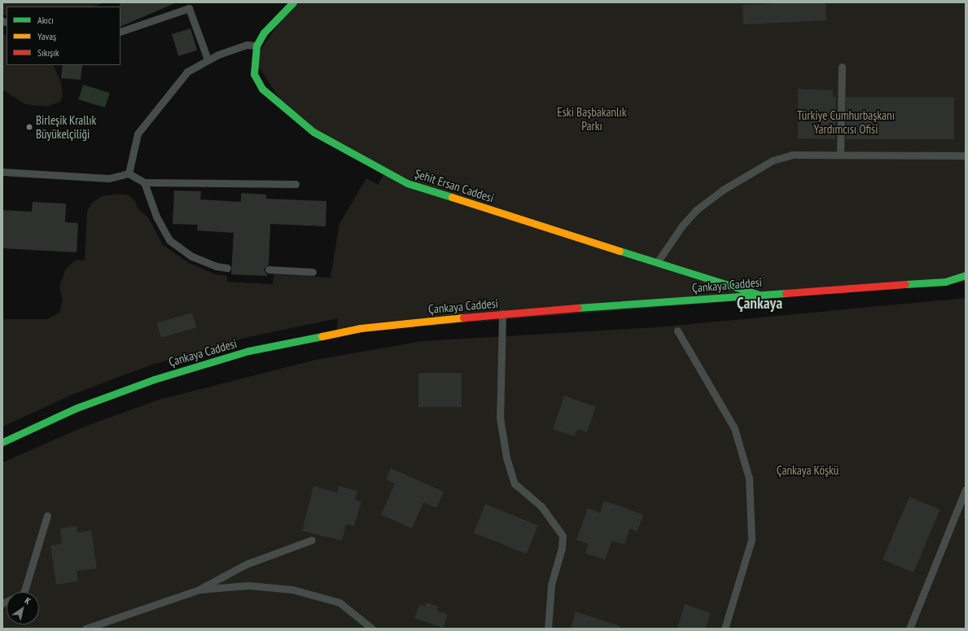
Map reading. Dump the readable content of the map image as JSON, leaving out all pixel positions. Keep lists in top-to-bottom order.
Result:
{
  "streets": {
    "main road": ["Şehit Ersan Caddesi", "Çankaya Caddesi"]
  },
  "crossings": [
    ["Şehit Ersan Caddesi", "Çankaya Caddesi"]
  ],
  "districts": ["Çankaya"],
  "parks": ["Eski Başbakanlık Parkı", "Türkiye Cumhurbaşkanı Yardımcısı Ofisi", "Çankaya Köşkü"],
  "places": ["Birleşik Krallık Büyükelçiliği"],
  "legend": ["Akıcı", "Yavaş", "Sıkışık"],
  "north": "top right"
}
